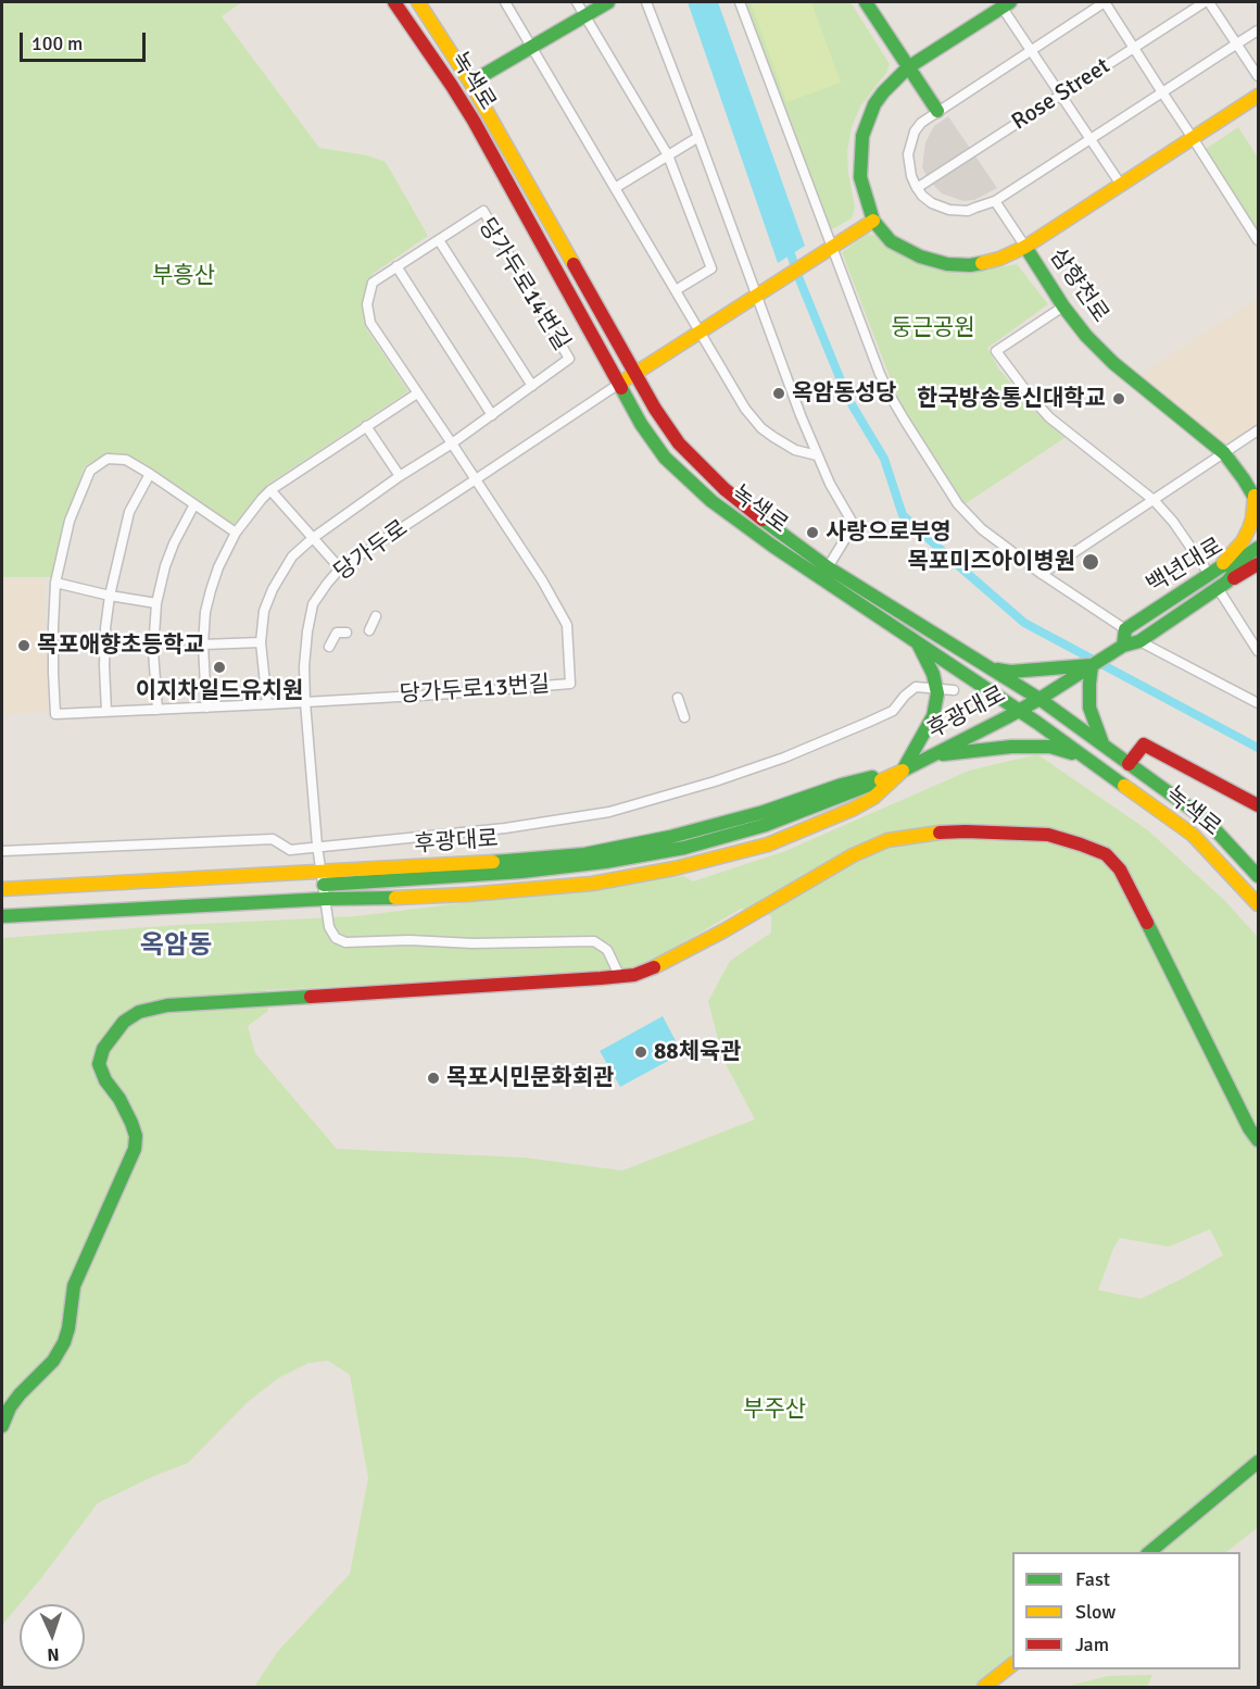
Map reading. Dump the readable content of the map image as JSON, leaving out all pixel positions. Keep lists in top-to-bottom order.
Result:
{
  "streets": {
    "street": [
      "녹색로",
      "Rose Street",
      "당가두로14번길",
      "삼향천로",
      "당가두로",
      "백년대로",
      "당가두로13번길",
      "후광대로"
    ]
  },
  "crossings": [
    ["녹색로", "당가두로"],
    ["녹색로", "후광대로"],
    ["당가두로", "당가두로13번길"],
    ["당가두로", "후광대로"],
    ["백년대로", "후광대로"]
  ],
  "districts": ["옥암동"],
  "parks": ["부흥산", "둥근공원", "부주산"],
  "places": [
    "옥암동성당",
    "한국방송통신대학교",
    "사랑으로부영",
    "목포미즈아이병원",
    "목포애향초등학교",
    "이지차일드유치원",
    "88체육관",
    "목포시민문화회관"
  ],
  "legend": ["Fast", "Slow", "Jam"],
  "scale_bar": "100 m",
  "north": "bottom"
}
